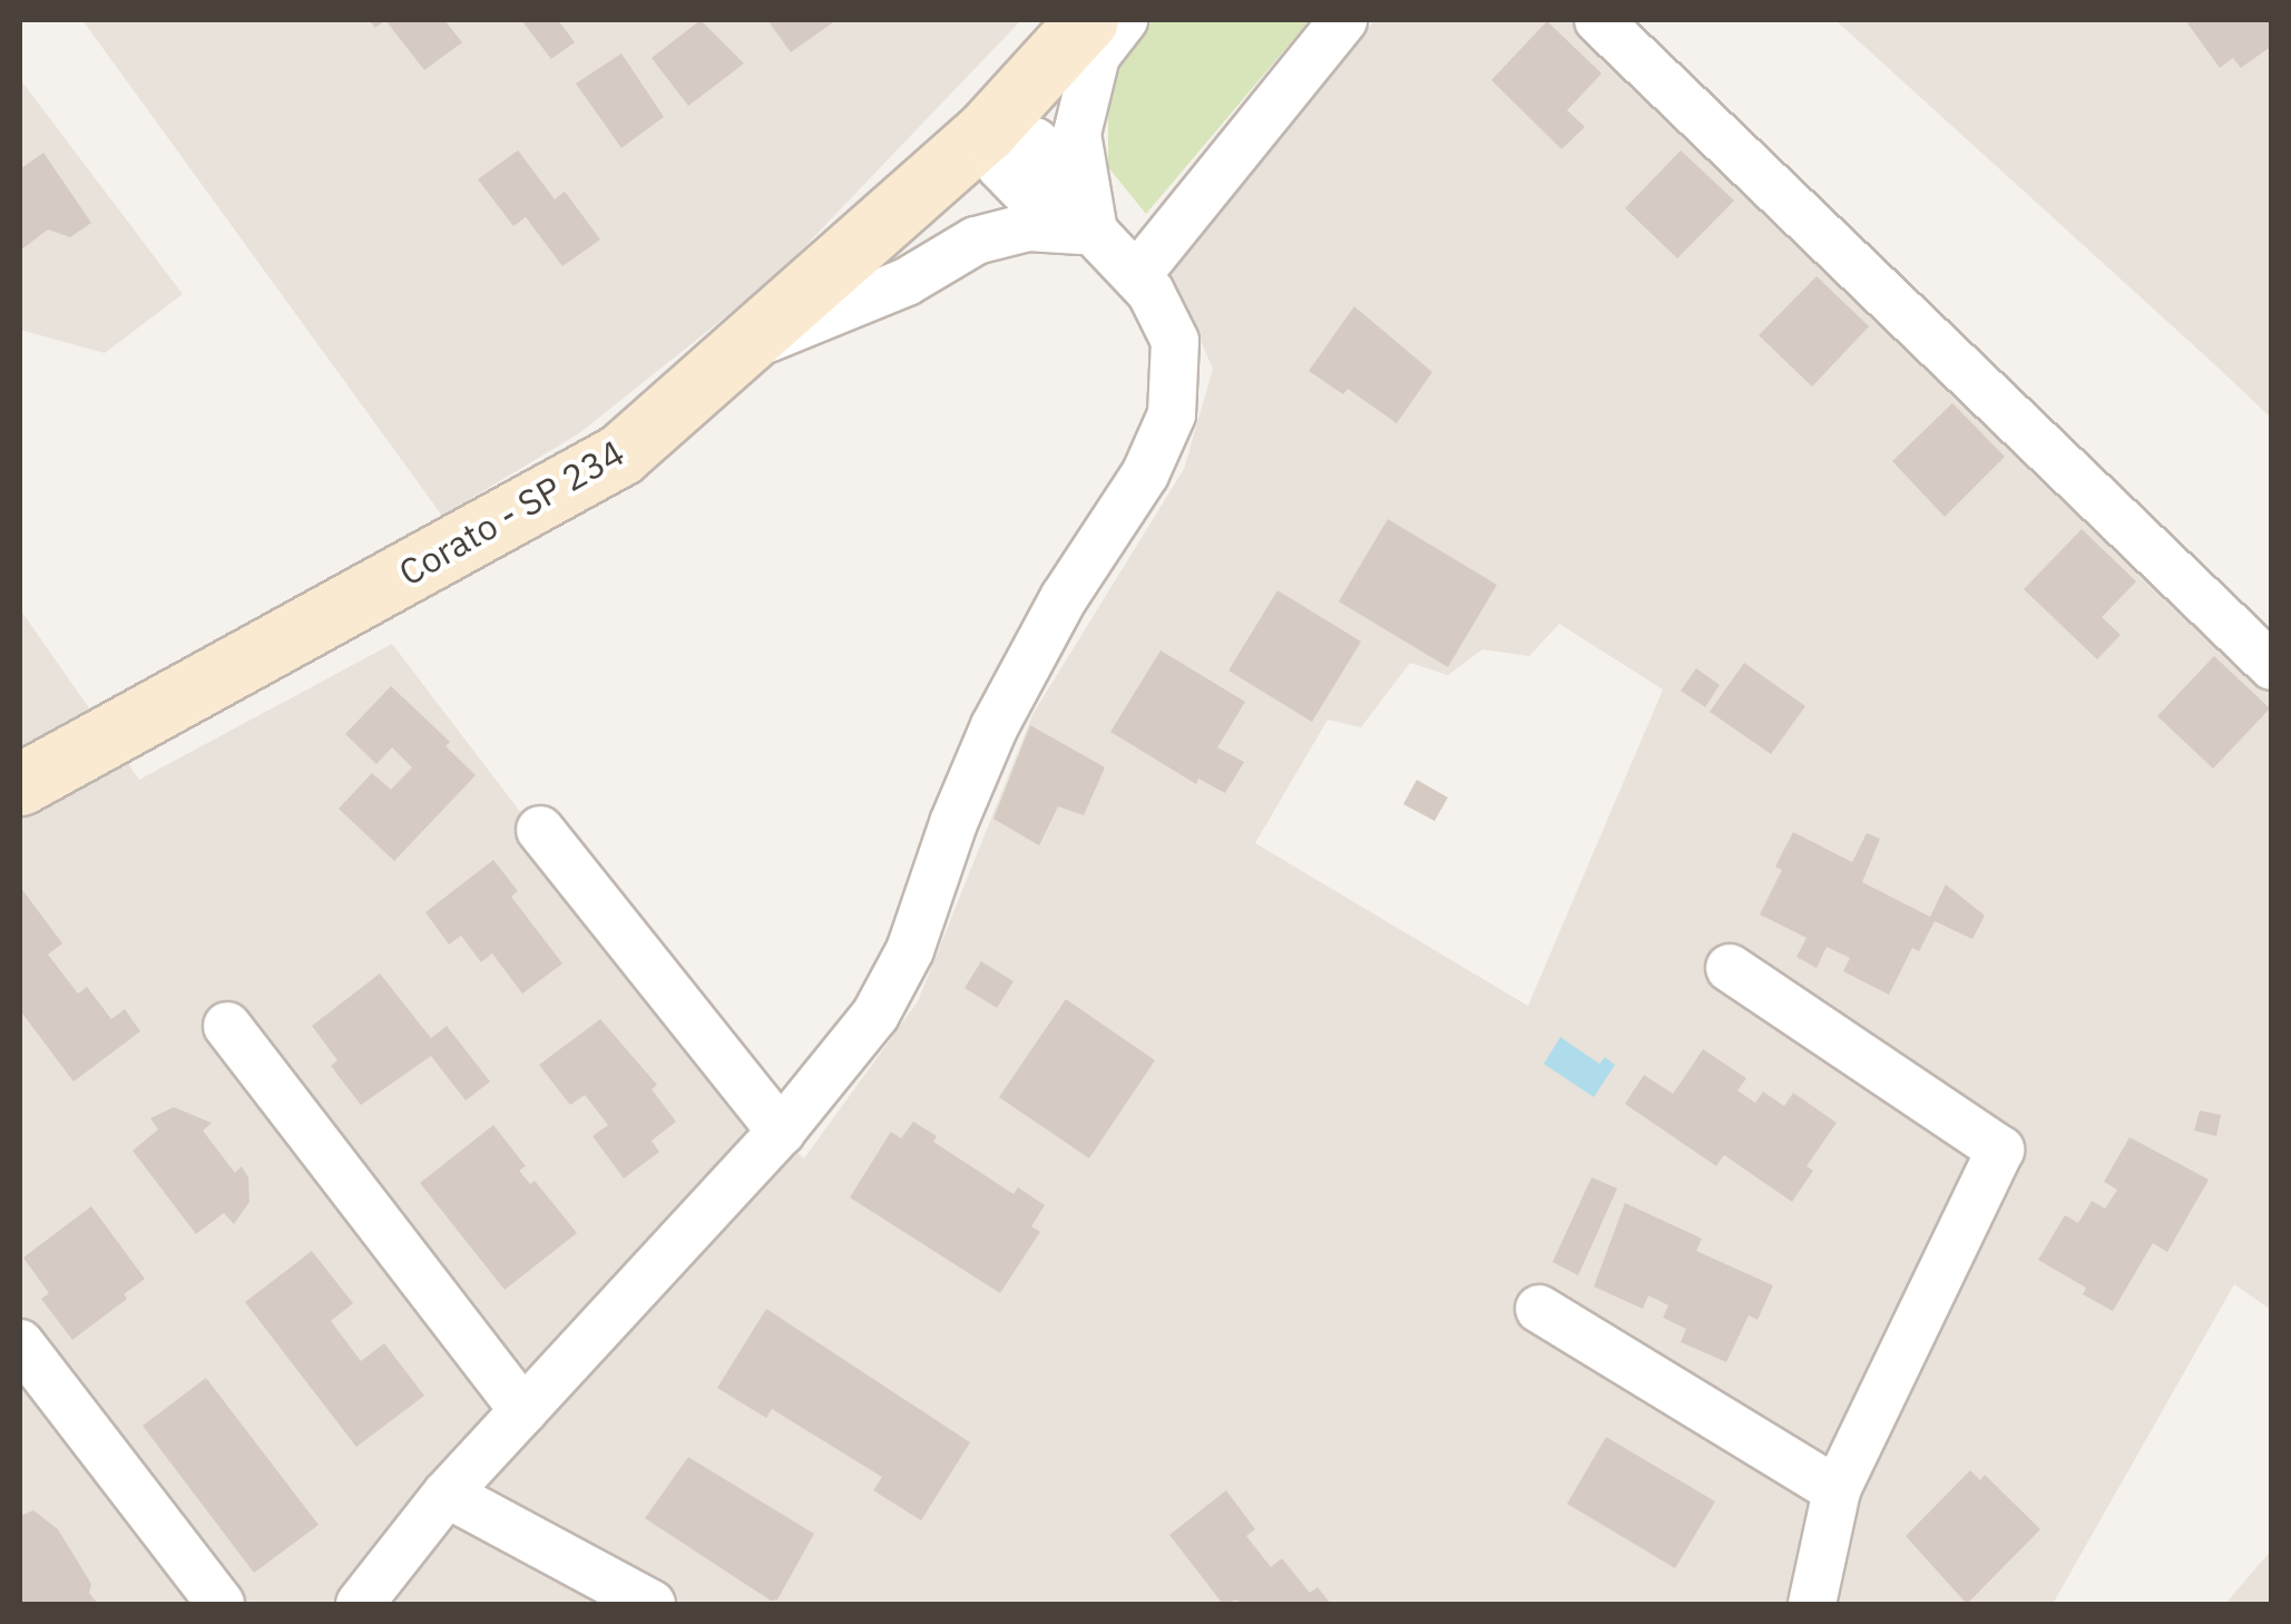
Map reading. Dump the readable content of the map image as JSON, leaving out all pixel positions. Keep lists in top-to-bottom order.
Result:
{
  "streets": {
    "main road": ["Corato - SP 234"]
  }
}
